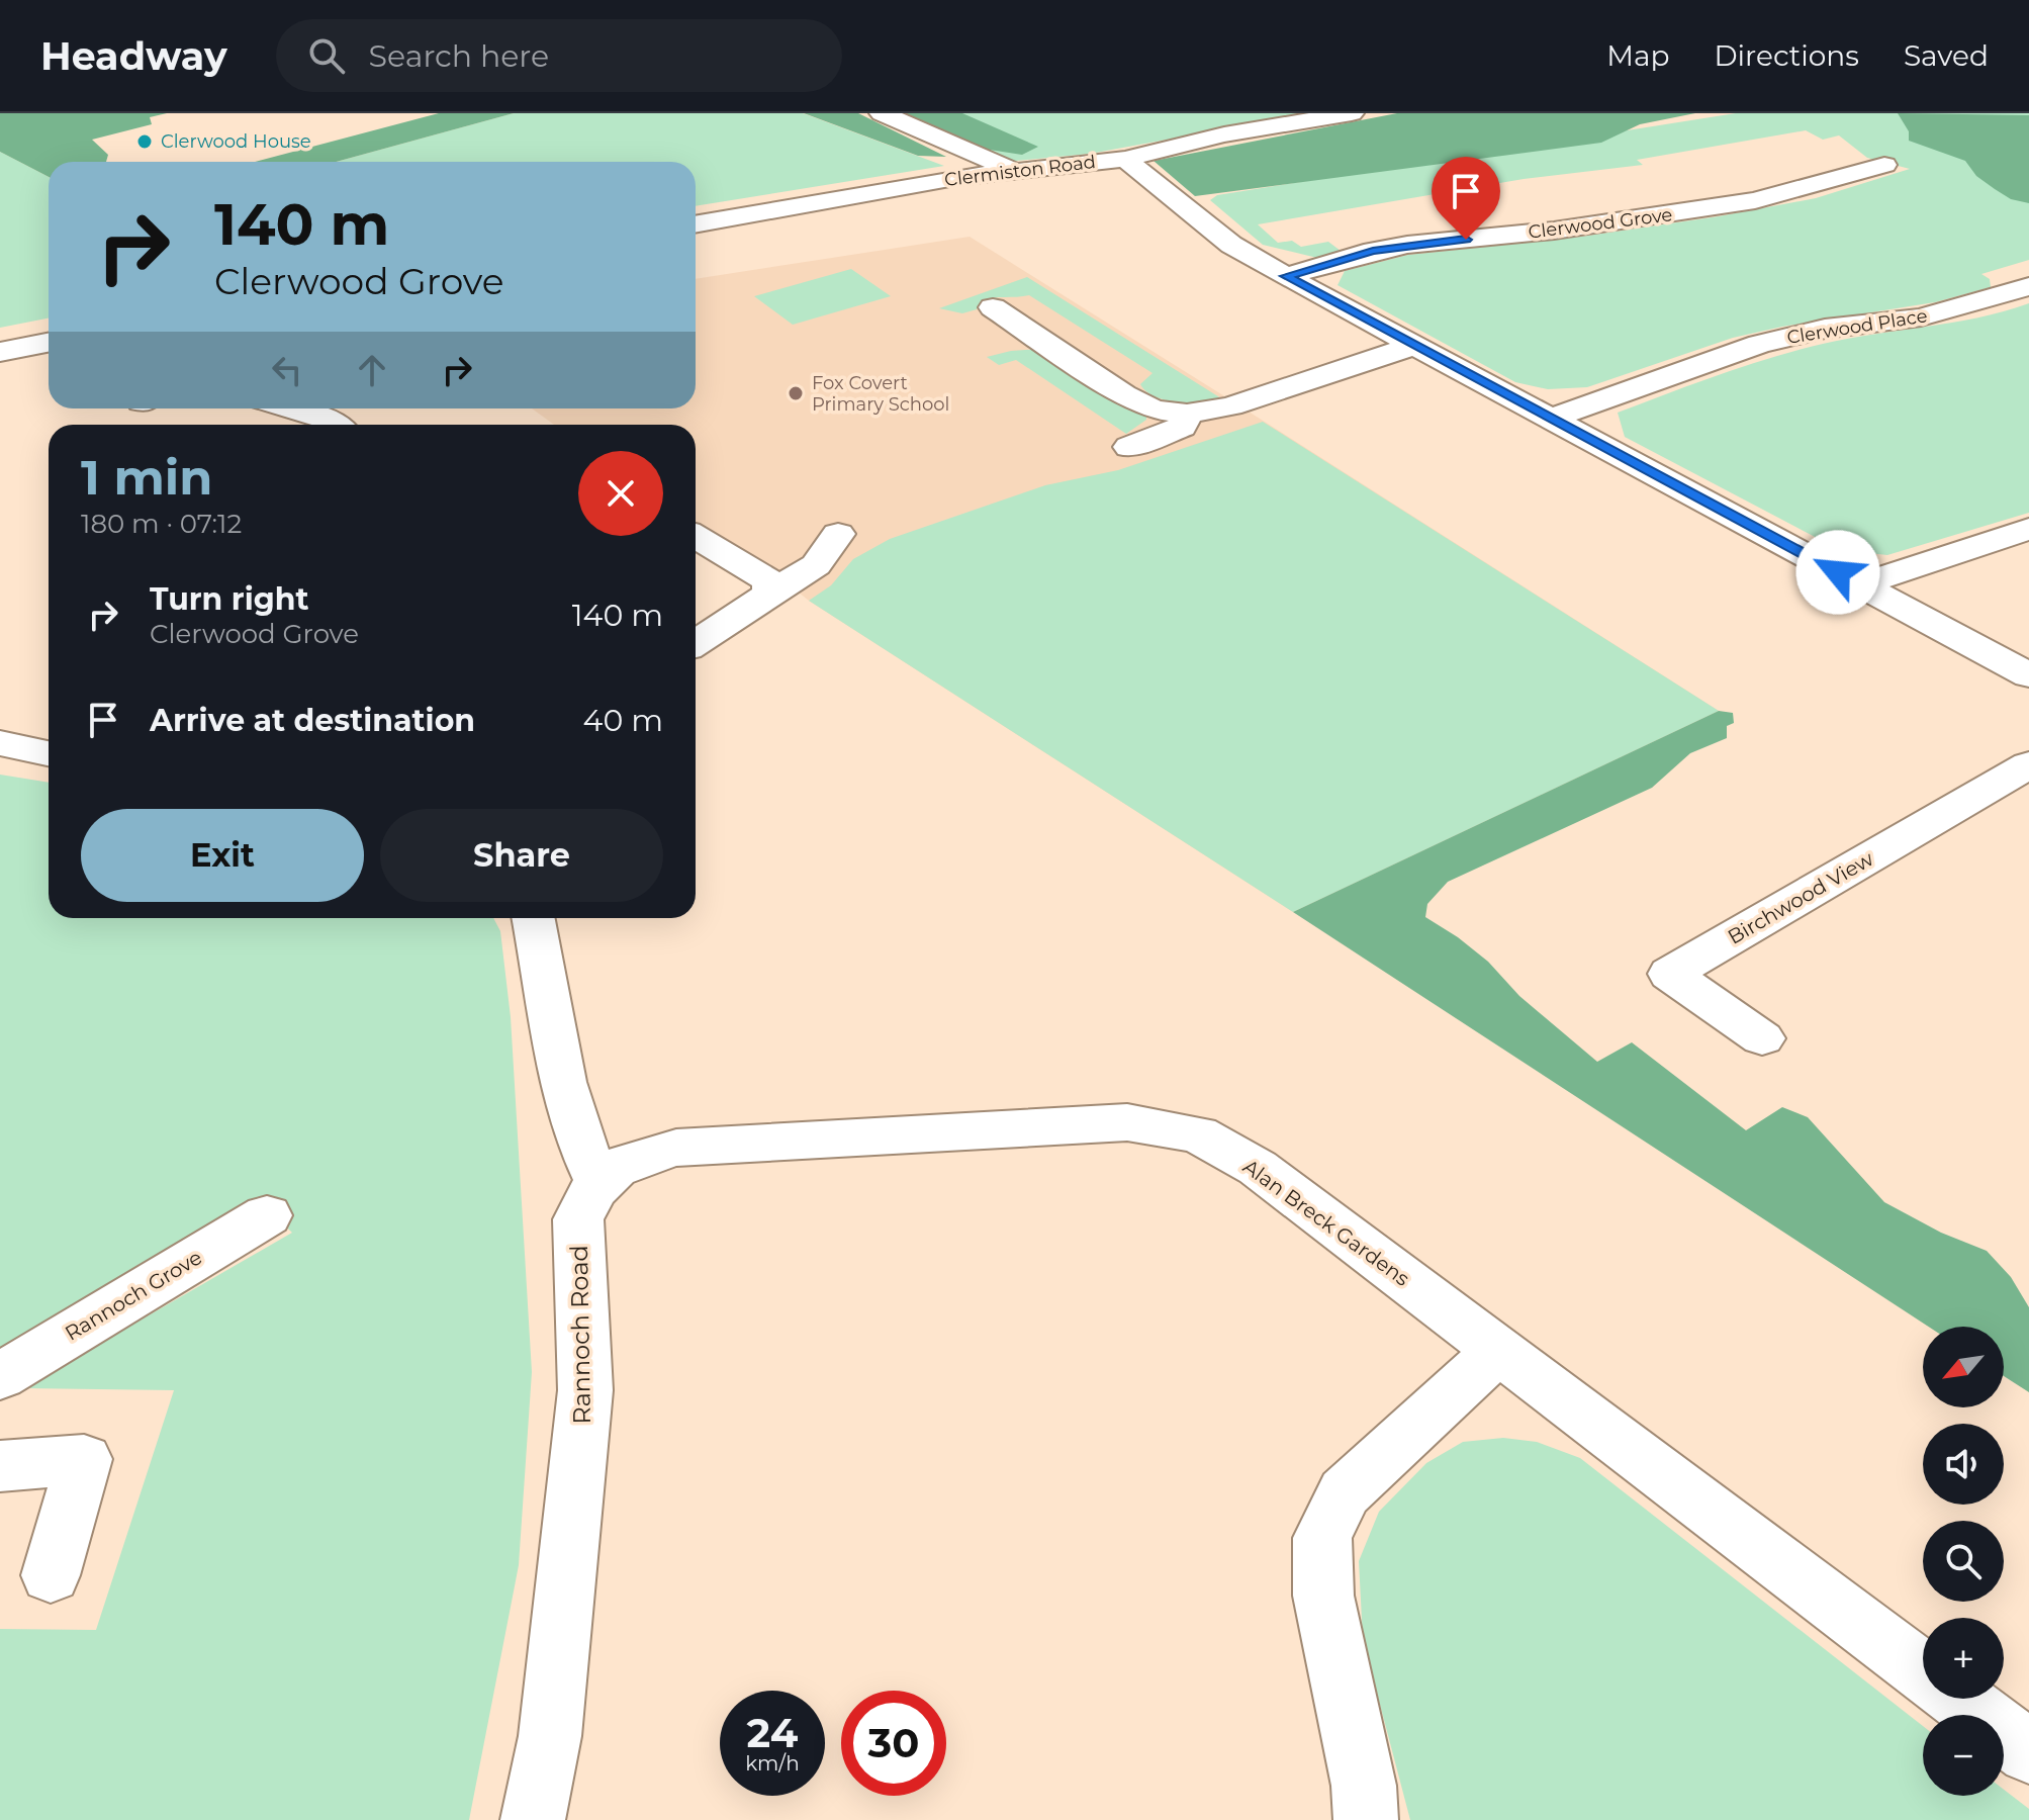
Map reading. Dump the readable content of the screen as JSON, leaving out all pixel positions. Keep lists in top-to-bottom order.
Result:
{
  "streets": {
    "street": [
      "Clermiston Road",
      "Clerwood Grove",
      "Clerwood Place",
      "Birchwood View",
      "Alan Breck Gardens",
      "Rannoch Grove",
      "Rannoch Road"
    ]
  },
  "crossings": [
    ["Alan Breck Gardens", "Rannoch Road"]
  ],
  "places": ["Clerwood House", "Fox Covert Primary School"],
  "north": "bottom left",
  "page": {
    "header": "Headway",
    "search": "Search here",
    "nav": ["Map", "Directions", "Saved"],
    "turn": ["140 m", "Clerwood Grove"],
    "heading": ["1 min", "180 m · 07:12"],
    "list": [
      {
        "name": "Turn right",
        "note": "Clerwood Grove",
        "value": "140 m"
      },
      {
        "name": "Arrive at destination",
        "value": "40 m"
      }
    ],
    "buttons": ["Exit", "Share"],
    "map_buttons": ["+", "−"],
    "speed": "24 km/h",
    "limit": "30"
  }
}
